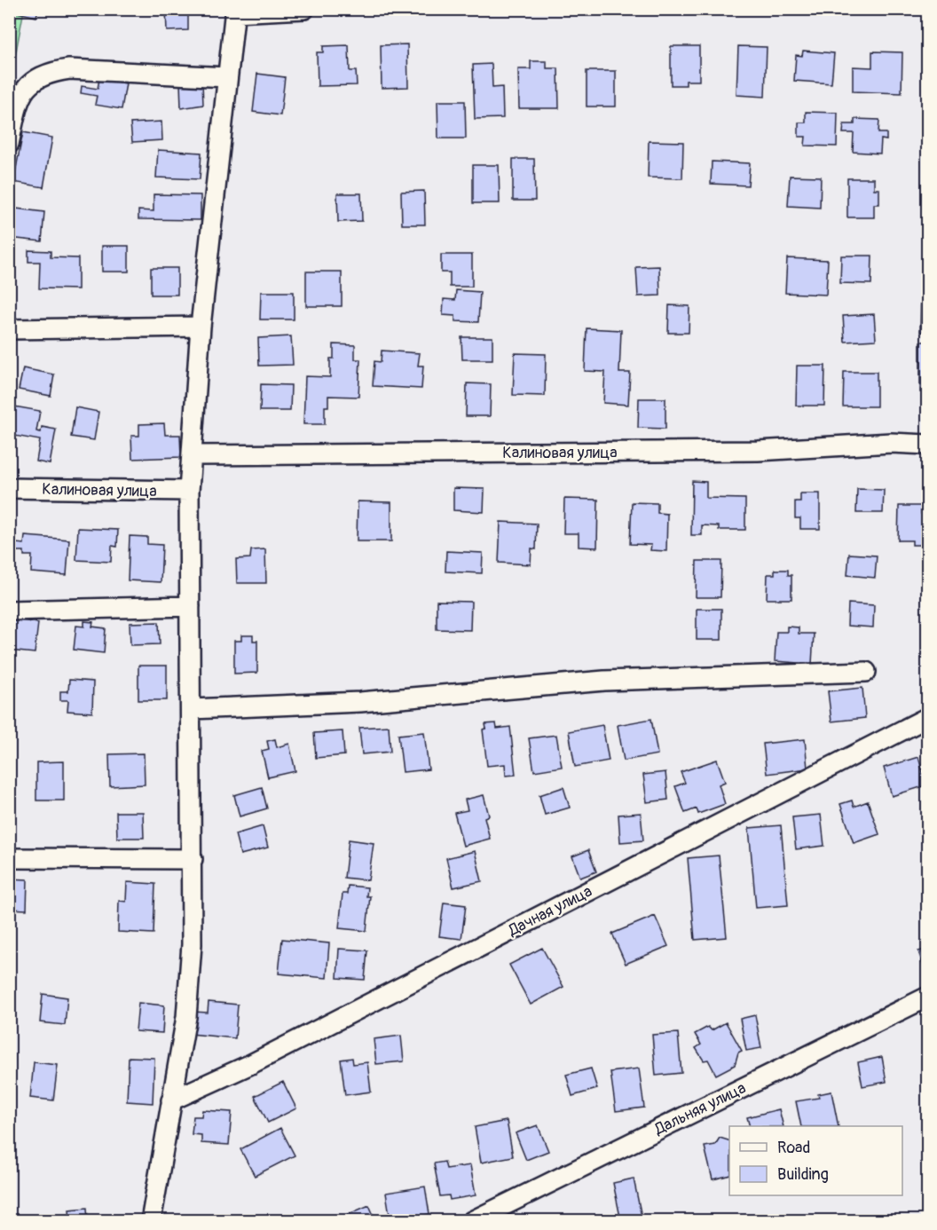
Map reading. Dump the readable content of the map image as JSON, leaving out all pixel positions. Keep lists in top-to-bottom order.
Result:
{
  "streets": {
    "street": ["Калиновая улица", "Дачная улица", "Дальняя улица"]
  },
  "legend": ["Road", "Building"]
}
